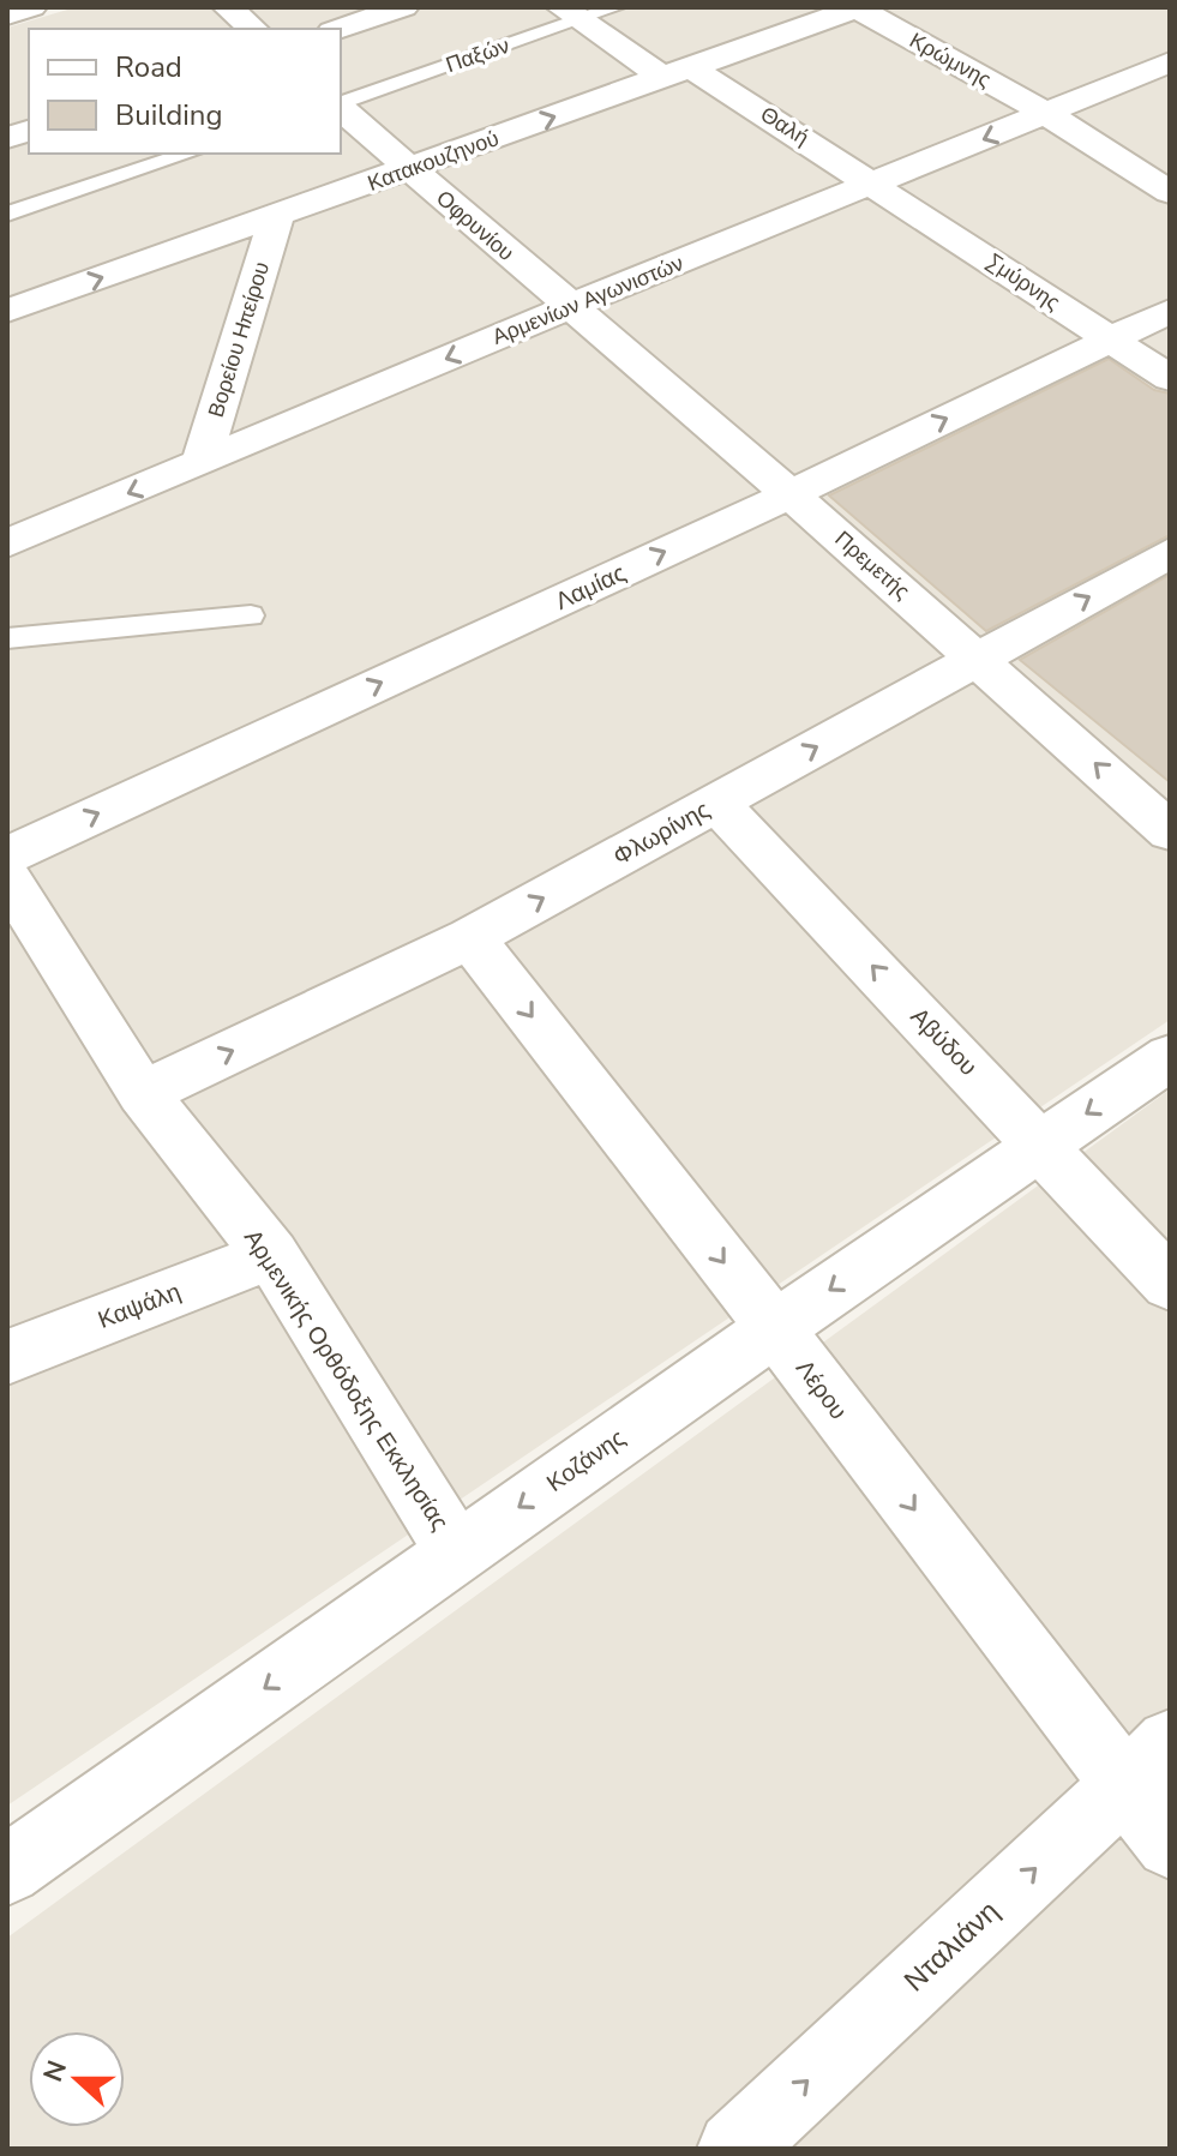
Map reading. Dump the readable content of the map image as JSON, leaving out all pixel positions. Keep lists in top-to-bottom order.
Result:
{
  "streets": {
    "street": [
      "Κρώμνης",
      "Θαλή",
      "Κατακουζηνού",
      "Οφρυνίου",
      "Σμύρνης",
      "Αρμενίων Αγωνιστών",
      "Βορείου Ηπείρου",
      "Πρεμετής",
      "Λαμίας",
      "Φλωρίνης",
      "Αβύδου",
      "Καψάλη",
      "Αρμενικής Ορθόδοξης Εκκλησίας",
      "Λέρου",
      "Κοζάνης",
      "Νταλιάνη"
    ],
    "lane": ["Παξών"]
  },
  "crossings": [
    ["Παξών", "Θαλή"],
    ["Κρώμνης", "Κατακουζηνού"],
    ["Κρώμνης", "Αρμενίων Αγωνιστών"],
    ["Θαλή", "Κατακουζηνού"],
    ["Θαλή", "Σμύρνης"],
    ["Θαλή", "Αρμενίων Αγωνιστών"],
    ["Κατακουζηνού", "Οφρυνίου"],
    ["Κατακουζηνού", "Βορείου Ηπείρου"],
    ["Οφρυνίου", "Αρμενίων Αγωνιστών"],
    ["Οφρυνίου", "Πρεμετής"],
    ["Σμύρνης", "Αρμενίων Αγωνιστών"],
    ["Σμύρνης", "Λαμίας"],
    ["Αρμενίων Αγωνιστών", "Βορείου Ηπείρου"],
    ["Αρμενίων Αγωνιστών", "Πρεμετής"],
    ["Πρεμετής", "Λαμίας"],
    ["Πρεμετής", "Φλωρίνης"],
    ["Φλωρίνης", "Αβύδου"],
    ["Φλωρίνης", "Αρμενικής Ορθόδοξης Εκκλησίας"],
    ["Φλωρίνης", "Λέρου"],
    ["Αβύδου", "Κοζάνης"],
    ["Καψάλη", "Αρμενικής Ορθόδοξης Εκκλησίας"],
    ["Αρμενικής Ορθόδοξης Εκκλησίας", "Κοζάνης"],
    ["Λέρου", "Κοζάνης"],
    ["Λέρου", "Νταλιάνη"]
  ],
  "one_way": [
    "Κατακουζηνού",
    "Αρμενίων Αγωνιστών",
    "Λαμίας",
    "Φλωρίνης",
    "Αβύδου",
    "Λέρου",
    "Κοζάνης",
    "Νταλιάνη"
  ],
  "legend": ["Road", "Building"],
  "north": "left"
}
